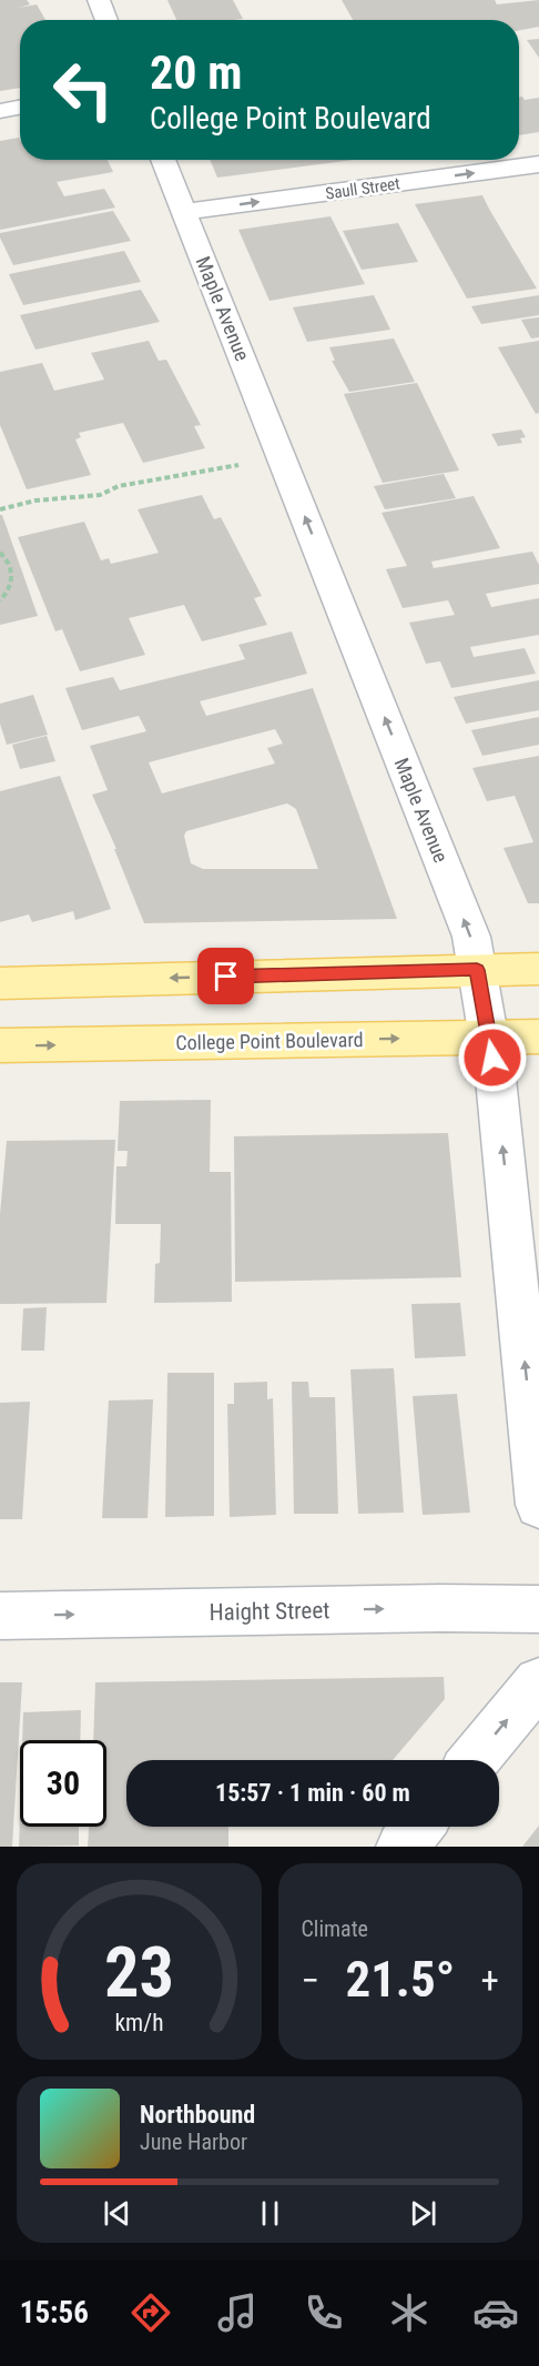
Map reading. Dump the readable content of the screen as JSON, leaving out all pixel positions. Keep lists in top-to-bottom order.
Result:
{
  "streets": {
    "main road": ["College Point Boulevard"],
    "street": ["Saull Street", "Maple Avenue", "Haight Street"]
  },
  "crossings": [
    ["Saull Street", "Maple Avenue"],
    ["Maple Avenue", "College Point Boulevard"]
  ],
  "one_way": ["Saull Street", "Maple Avenue", "Haight Street"],
  "page": {
    "turn": ["20 m", "College Point Boulevard"],
    "limit": "30",
    "trip": "15:57 · 1 min · 60 m",
    "tile": "Climate",
    "heat": ["−", "21.5°", "+"],
    "song": ["Northbound", "June Harbor"],
    "tabs": "15:56",
    "gauge": ["23", "km/h"]
  }
}
